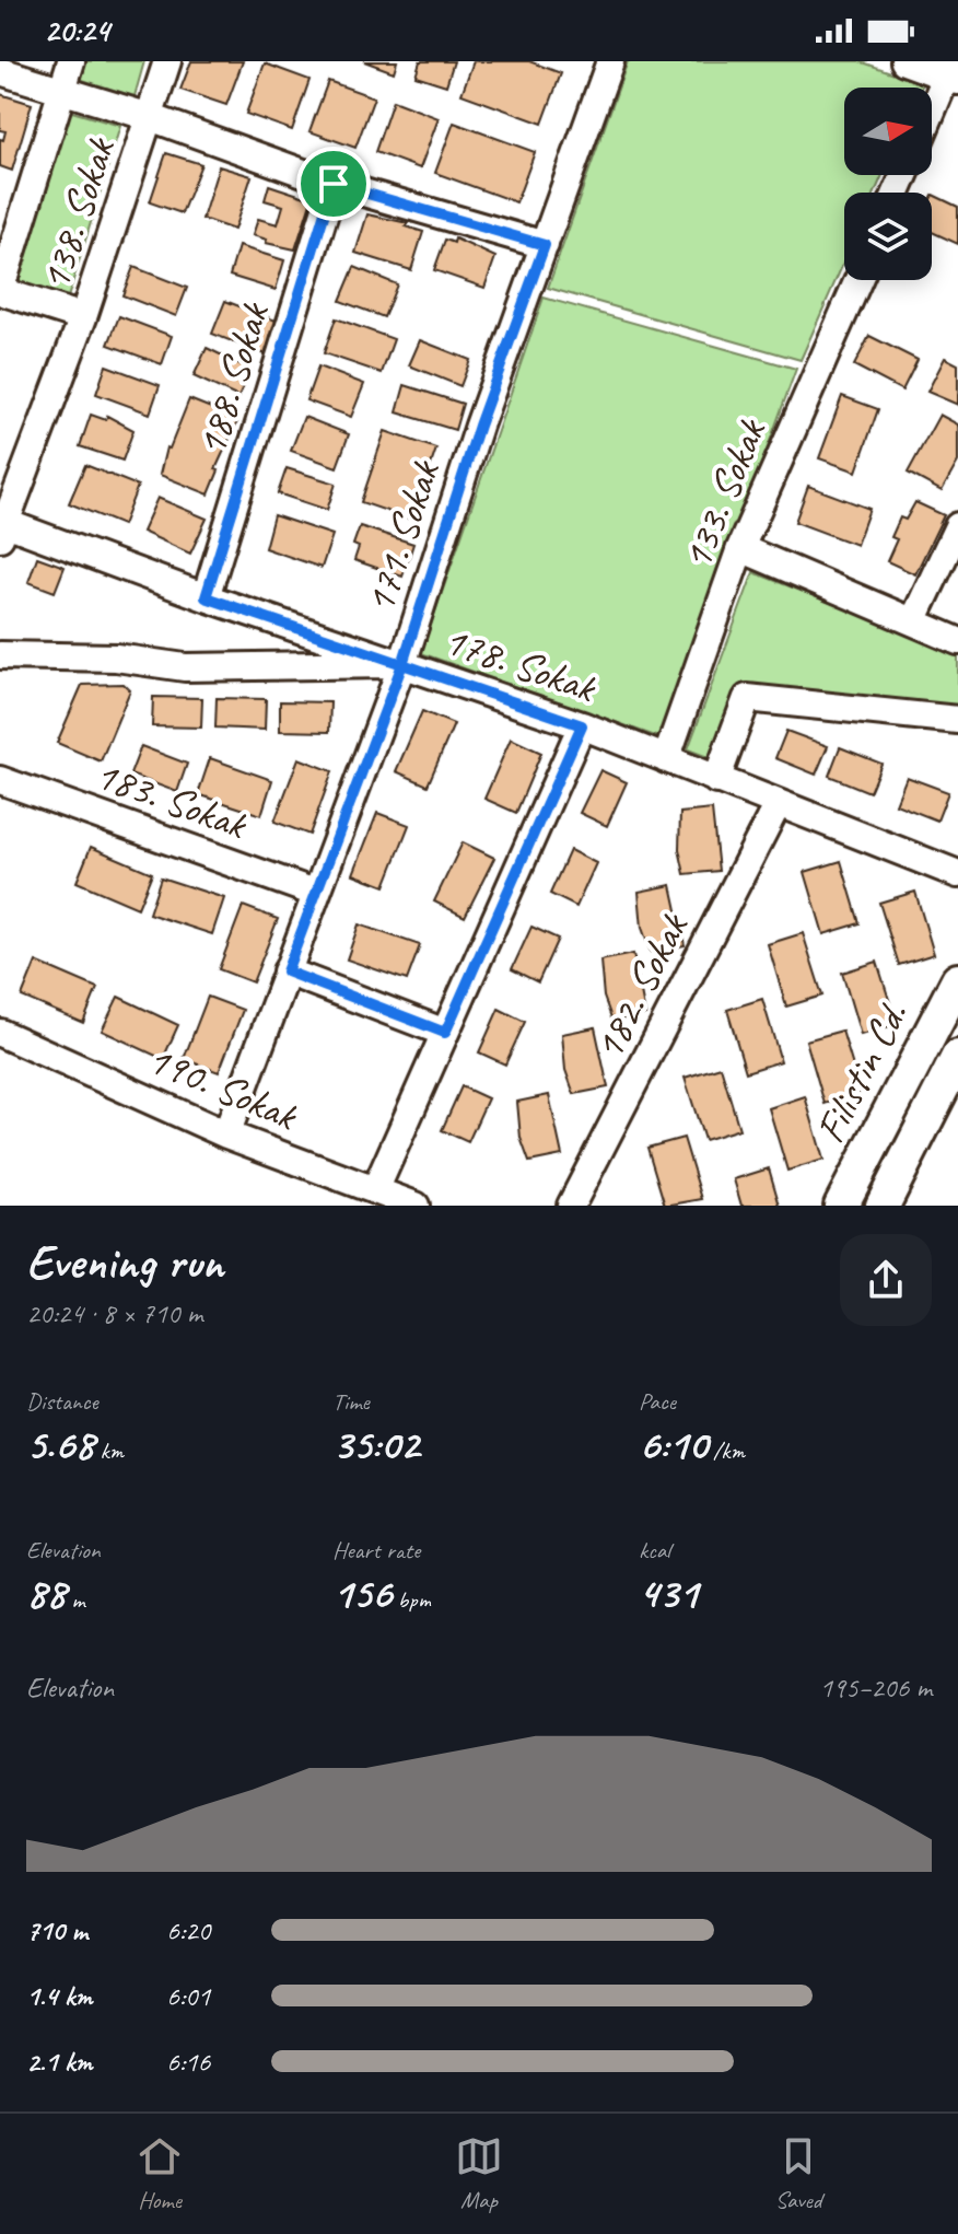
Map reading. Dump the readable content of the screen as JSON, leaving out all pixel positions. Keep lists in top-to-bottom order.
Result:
{
  "streets": {
    "main road": ["Filistin Cd."],
    "street": [
      "138. Sokak",
      "188. Sokak",
      "133. Sokak",
      "171. Sokak",
      "178. Sokak",
      "183. Sokak",
      "182. Sokak",
      "190. Sokak"
    ]
  },
  "crossings": [
    ["138. Sokak", "178. Sokak"],
    ["188. Sokak", "178. Sokak"],
    ["133. Sokak", "178. Sokak"],
    ["171. Sokak", "178. Sokak"],
    ["171. Sokak", "183. Sokak"],
    ["171. Sokak", "190. Sokak"],
    ["178. Sokak", "182. Sokak"]
  ],
  "north": "right",
  "page": {
    "status": "20:24",
    "heading": ["Evening run", "20:24 · 8 × 710 m"],
    "stats": [
      ["Distance", "5.68 km"],
      ["Time", "35:02"],
      ["Pace", "6:10 /km"],
      ["Elevation", "88 m"],
      ["Heart rate", "156 bpm"],
      ["kcal", "431"]
    ],
    "chart": ["Elevation", "195–206 m"],
    "list": [
      {
        "name": "710 m",
        "note": "6:20"
      },
      {
        "name": "1.4 km",
        "note": "6:01"
      },
      {
        "name": "2.1 km",
        "note": "6:16"
      }
    ],
    "tabs": ["Home", "Map", "Saved"]
  }
}
